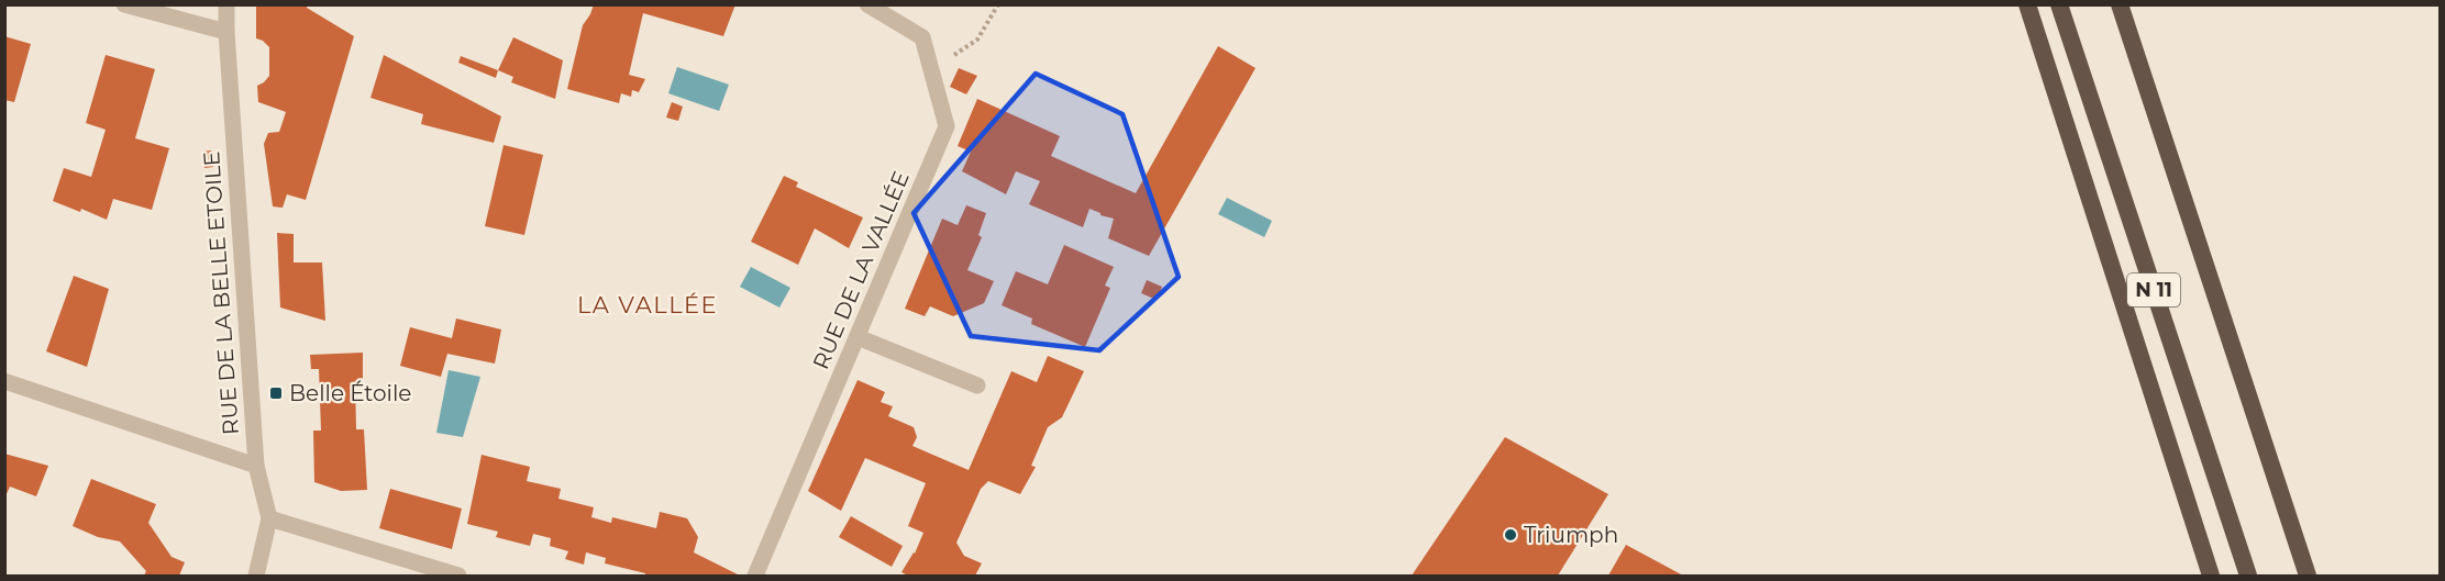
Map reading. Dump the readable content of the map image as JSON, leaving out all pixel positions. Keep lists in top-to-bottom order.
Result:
{
  "streets": {
    "highway": ["N 11"],
    "street": ["RUE DE LA VALLÉE", "RUE DE LA BELLE ETOILE"]
  },
  "districts": ["LA VALLÉE"],
  "places": {
    "transit": ["Belle Étoile"],
    "other": ["Triumph"]
  }
}
